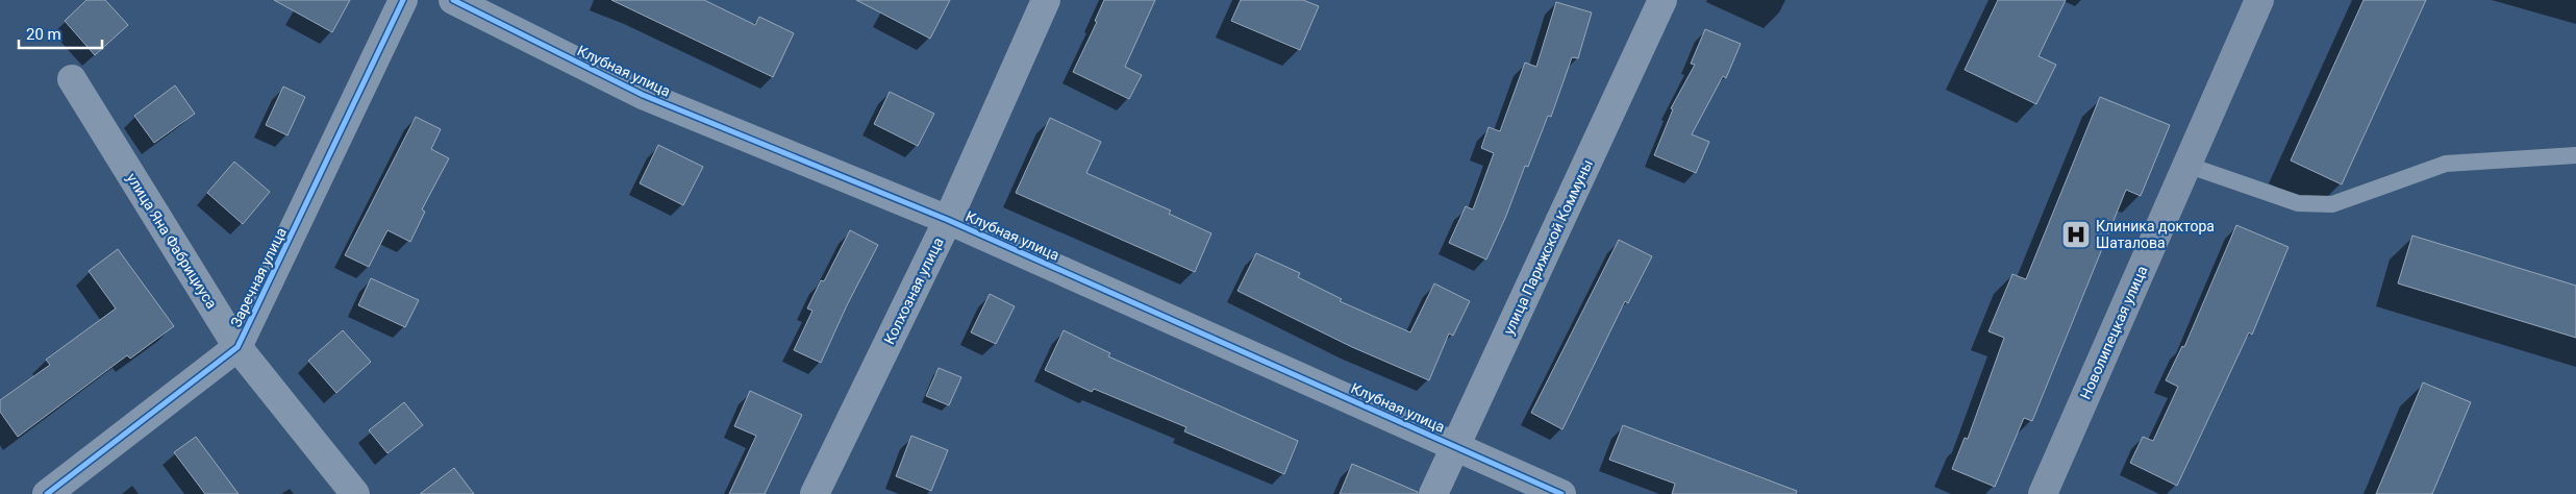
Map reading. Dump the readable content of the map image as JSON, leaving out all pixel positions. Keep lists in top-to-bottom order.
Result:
{
  "streets": {
    "street": [
      "Клубная улица",
      "улица Яна Фабрициуса",
      "улица Парижской Коммуны",
      "Заречная улица",
      "Колхозная улица",
      "Новолипецкая улица"
    ]
  },
  "crossings": [
    ["Клубная улица", "улица Парижской Коммуны"],
    ["Клубная улица", "Колхозная улица"],
    ["улица Яна Фабрициуса", "Заречная улица"]
  ],
  "places": {
    "hospital": ["Клиника доктора Шаталова"]
  },
  "scale_bar": "20 m"
}
